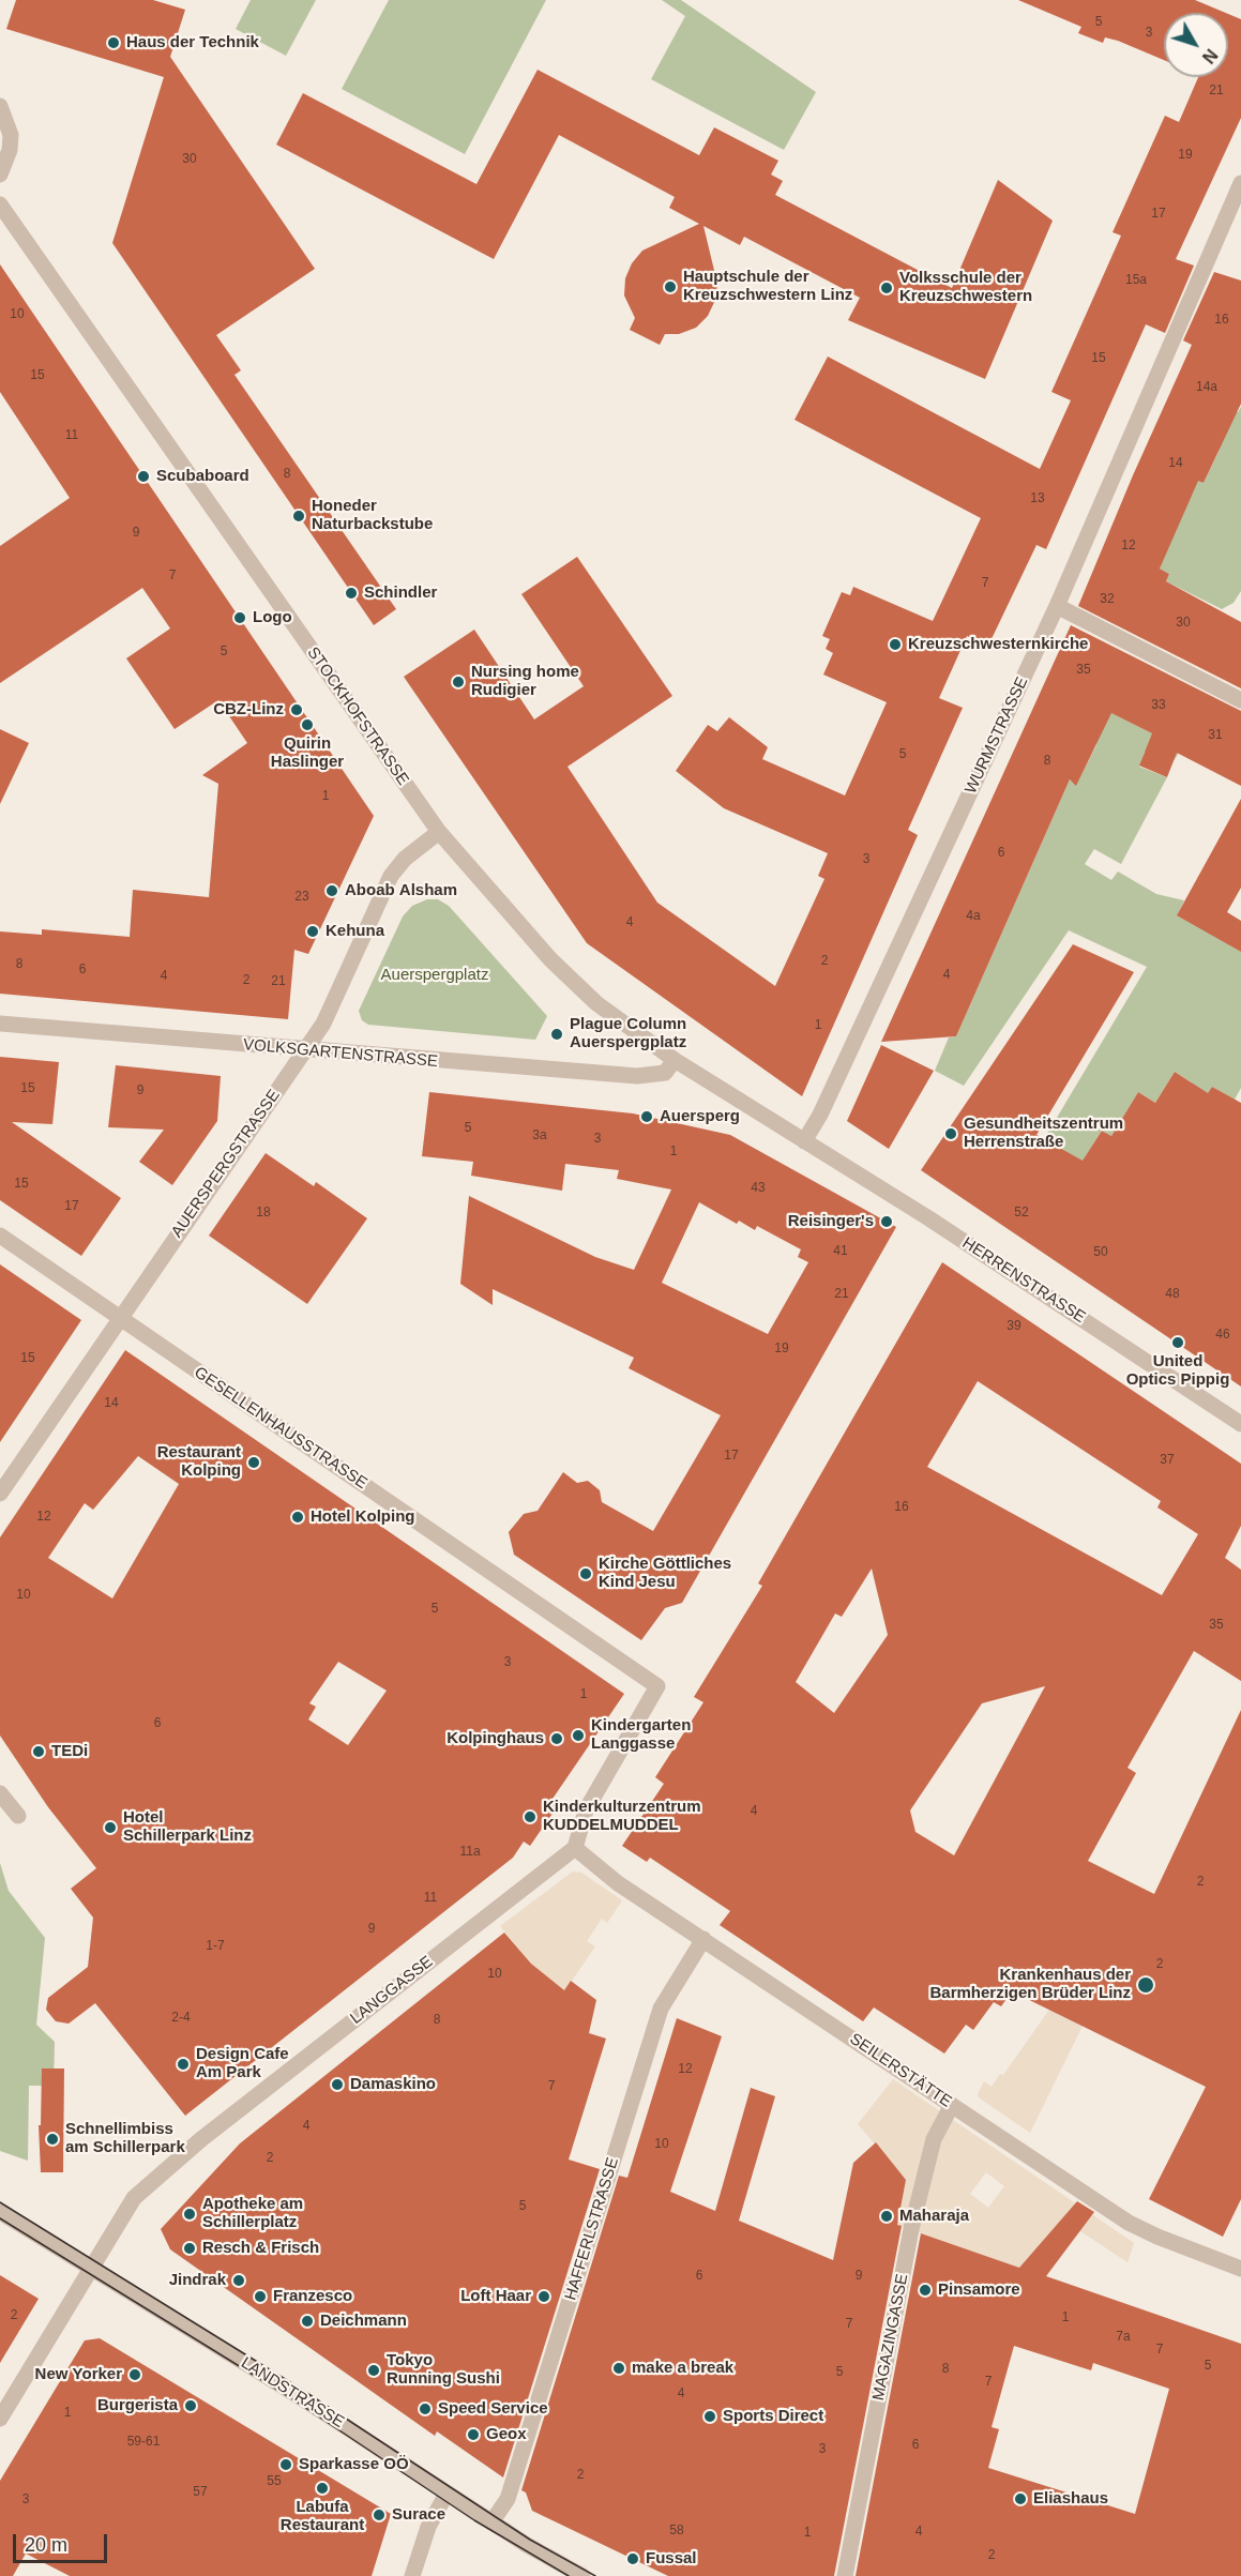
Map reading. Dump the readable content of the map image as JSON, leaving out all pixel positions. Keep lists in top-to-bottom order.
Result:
{
  "streets": {
    "street": [
      "STOCKHOFSTRASSE",
      "WURMSTRASSE",
      "VOLKSGARTENSTRASSE",
      "AUERSPERGSTRASSE",
      "HERRENSTRASSE",
      "GESELLENHAUSSTRASSE",
      "LANGGASSE",
      "SEILERSTÄTTE",
      "HAFFERLSTRASSE",
      "MAGAZINGASSE",
      "LANDSTRASSE"
    ]
  },
  "crossings": [
    ["STOCKHOFSTRASSE", "WURMSTRASSE"],
    ["STOCKHOFSTRASSE", "VOLKSGARTENSTRASSE"],
    ["STOCKHOFSTRASSE", "AUERSPERGSTRASSE"],
    ["STOCKHOFSTRASSE", "HERRENSTRASSE"],
    ["WURMSTRASSE", "HERRENSTRASSE"],
    ["VOLKSGARTENSTRASSE", "AUERSPERGSTRASSE"],
    ["AUERSPERGSTRASSE", "GESELLENHAUSSTRASSE"],
    ["GESELLENHAUSSTRASSE", "LANGGASSE"],
    ["GESELLENHAUSSTRASSE", "SEILERSTÄTTE"],
    ["LANGGASSE", "SEILERSTÄTTE"],
    ["LANGGASSE", "LANDSTRASSE"],
    ["SEILERSTÄTTE", "HAFFERLSTRASSE"],
    ["SEILERSTÄTTE", "MAGAZINGASSE"],
    ["HAFFERLSTRASSE", "LANDSTRASSE"]
  ],
  "parks": ["Auerspergplatz"],
  "places": [
    "Haus der Technik",
    "Hauptschule der Kreuzschwestern Linz",
    "Volksschule der Kreuzschwestern",
    "Scubaboard",
    "Honeder Naturbackstube",
    "Schindler",
    "Logo",
    "Kreuzschwesternkirche",
    "Nursing home Rudigier",
    "CBZ-Linz",
    "Quirin Haslinger",
    "Aboab Alsham",
    "Kehuna",
    "Plague Column Auerspergplatz",
    "Auersperg",
    "Gesundheitszentrum Herrenstraße",
    "Reisinger's",
    "United Optics Pippig",
    "Restaurant Kolping",
    "Hotel Kolping",
    "Kirche Göttliches Kind Jesu",
    "Kindergarten Langgasse",
    "Kolpinghaus",
    "TEDi",
    "Kinderkulturzentrum KUDDELMUDDEL",
    "Hotel Schillerpark Linz",
    "Krankenhaus der Barmherzigen Brüder Linz",
    "Design Cafe Am Park",
    "Damaskino",
    "Schnellimbiss am Schillerpark",
    "Apotheke am Schillerplatz",
    "Maharaja",
    "Resch & Frisch",
    "Jindrak",
    "Pinsamore",
    "Franzesco",
    "Loft Haar",
    "Deichmann",
    "make a break",
    "Tokyo Running Sushi",
    "New Yorker",
    "Burgerista",
    "Speed Service",
    "Sports Direct",
    "Geox",
    "Sparkasse OÖ",
    "Labufa Restaurant",
    "Eliashaus",
    "Surace",
    "Fussal"
  ],
  "house_numbers": [
    "5",
    "3",
    "21",
    "19",
    "30",
    "17",
    "15a",
    "10",
    "16",
    "15",
    "15",
    "14a",
    "11",
    "14",
    "8",
    "13",
    "9",
    "12",
    "7",
    "7",
    "32",
    "30",
    "5",
    "35",
    "33",
    "31",
    "5",
    "8",
    "1",
    "6",
    "3",
    "23",
    "4a",
    "4",
    "2",
    "8",
    "6",
    "4",
    "4",
    "2",
    "21",
    "1",
    "15",
    "9",
    "5",
    "3a",
    "3",
    "1",
    "15",
    "43",
    "17",
    "18",
    "52",
    "41",
    "50",
    "21",
    "48",
    "39",
    "46",
    "19",
    "15",
    "14",
    "17",
    "37",
    "16",
    "12",
    "10",
    "5",
    "35",
    "3",
    "1",
    "6",
    "4",
    "11a",
    "2",
    "11",
    "9",
    "1-7",
    "2",
    "10",
    "2-4",
    "8",
    "12",
    "7",
    "4",
    "10",
    "2",
    "5",
    "6",
    "9",
    "2",
    "1",
    "7",
    "7a",
    "7",
    "5",
    "8",
    "5",
    "7",
    "4",
    "1",
    "59-61",
    "6",
    "3",
    "2",
    "55",
    "57",
    "3",
    "58",
    "4",
    "1",
    "2"
  ],
  "scale_bar": "20 m",
  "north": "bottom right"
}
